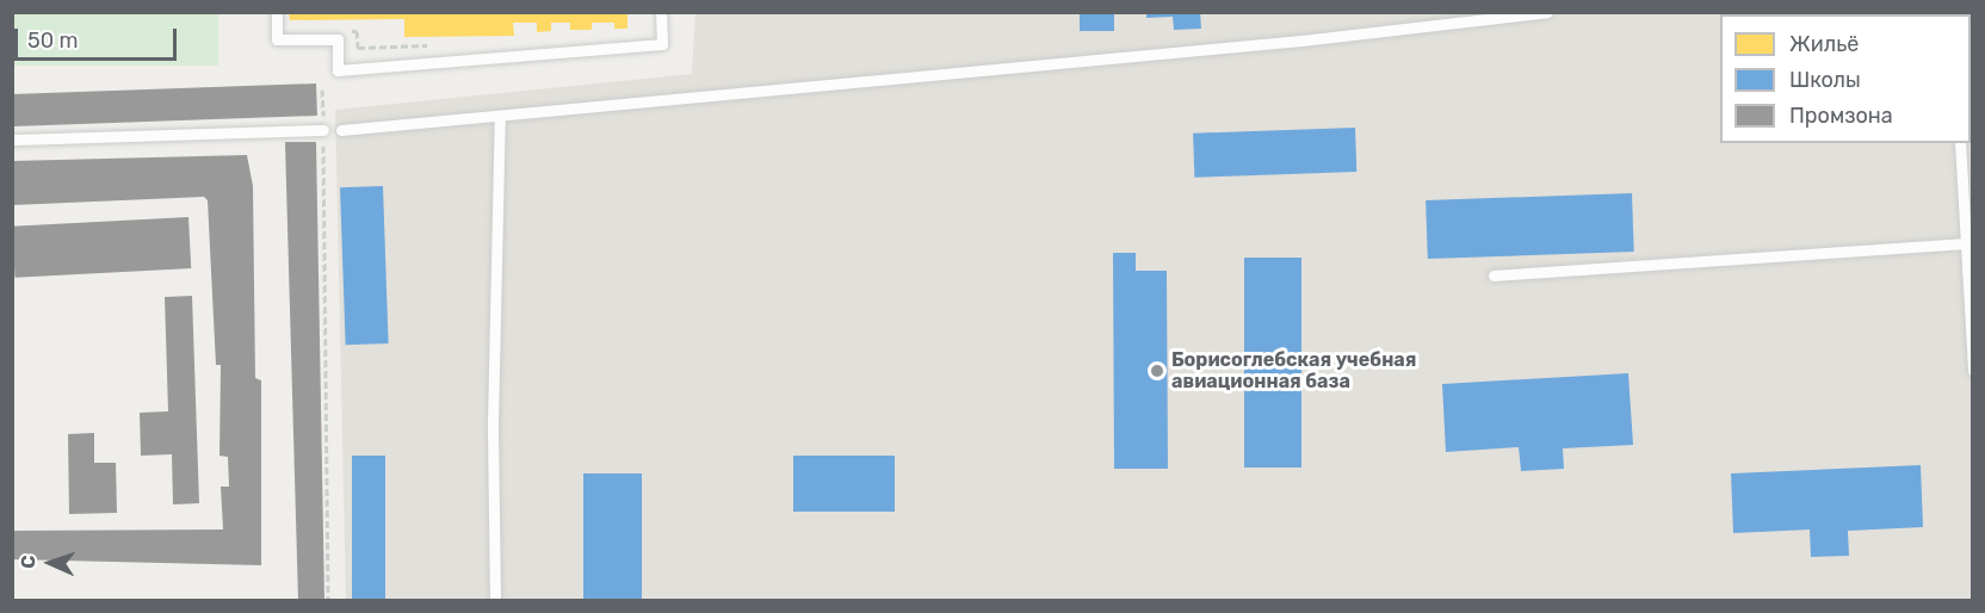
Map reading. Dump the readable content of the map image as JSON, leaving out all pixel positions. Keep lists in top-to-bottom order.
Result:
{
  "places": ["Борисоглебская учебная авиационная база"],
  "legend": ["Жильё", "Школы", "Промзона"],
  "scale_bar": "50 m",
  "north": "left"
}
